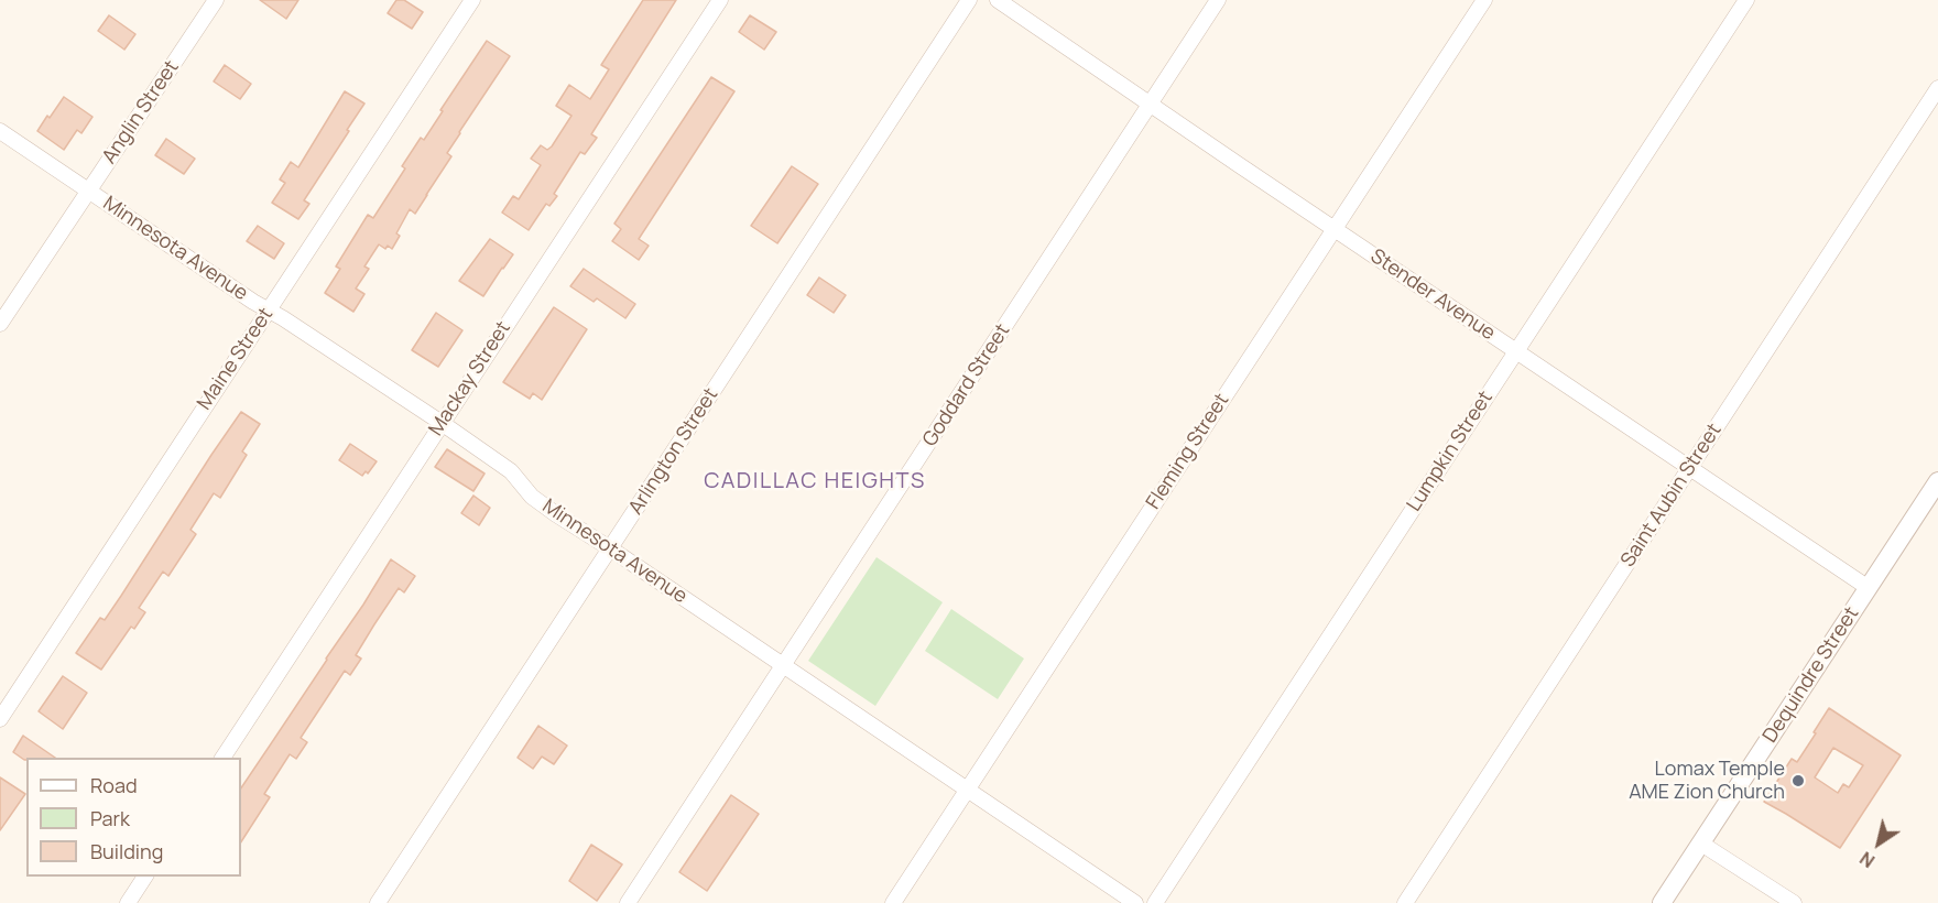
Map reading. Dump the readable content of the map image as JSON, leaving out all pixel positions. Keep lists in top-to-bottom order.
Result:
{
  "streets": {
    "street": [
      "Anglin Street",
      "Minnesota Avenue",
      "Stender Avenue",
      "Maine Street",
      "Mackay Street",
      "Goddard Street",
      "Arlington Street",
      "Fleming Street",
      "Lumpkin Street",
      "Saint Aubin Street",
      "Dequindre Street"
    ]
  },
  "crossings": [
    ["Anglin Street", "Minnesota Avenue"],
    ["Minnesota Avenue", "Maine Street"],
    ["Minnesota Avenue", "Mackay Street"],
    ["Minnesota Avenue", "Goddard Street"],
    ["Minnesota Avenue", "Arlington Street"],
    ["Minnesota Avenue", "Fleming Street"],
    ["Stender Avenue", "Goddard Street"],
    ["Stender Avenue", "Fleming Street"],
    ["Stender Avenue", "Lumpkin Street"],
    ["Stender Avenue", "Saint Aubin Street"],
    ["Stender Avenue", "Dequindre Street"]
  ],
  "districts": ["CADILLAC HEIGHTS"],
  "places": ["Lomax Temple AME Zion Church"],
  "legend": ["Road", "Park", "Building"],
  "north": "bottom left"
}
